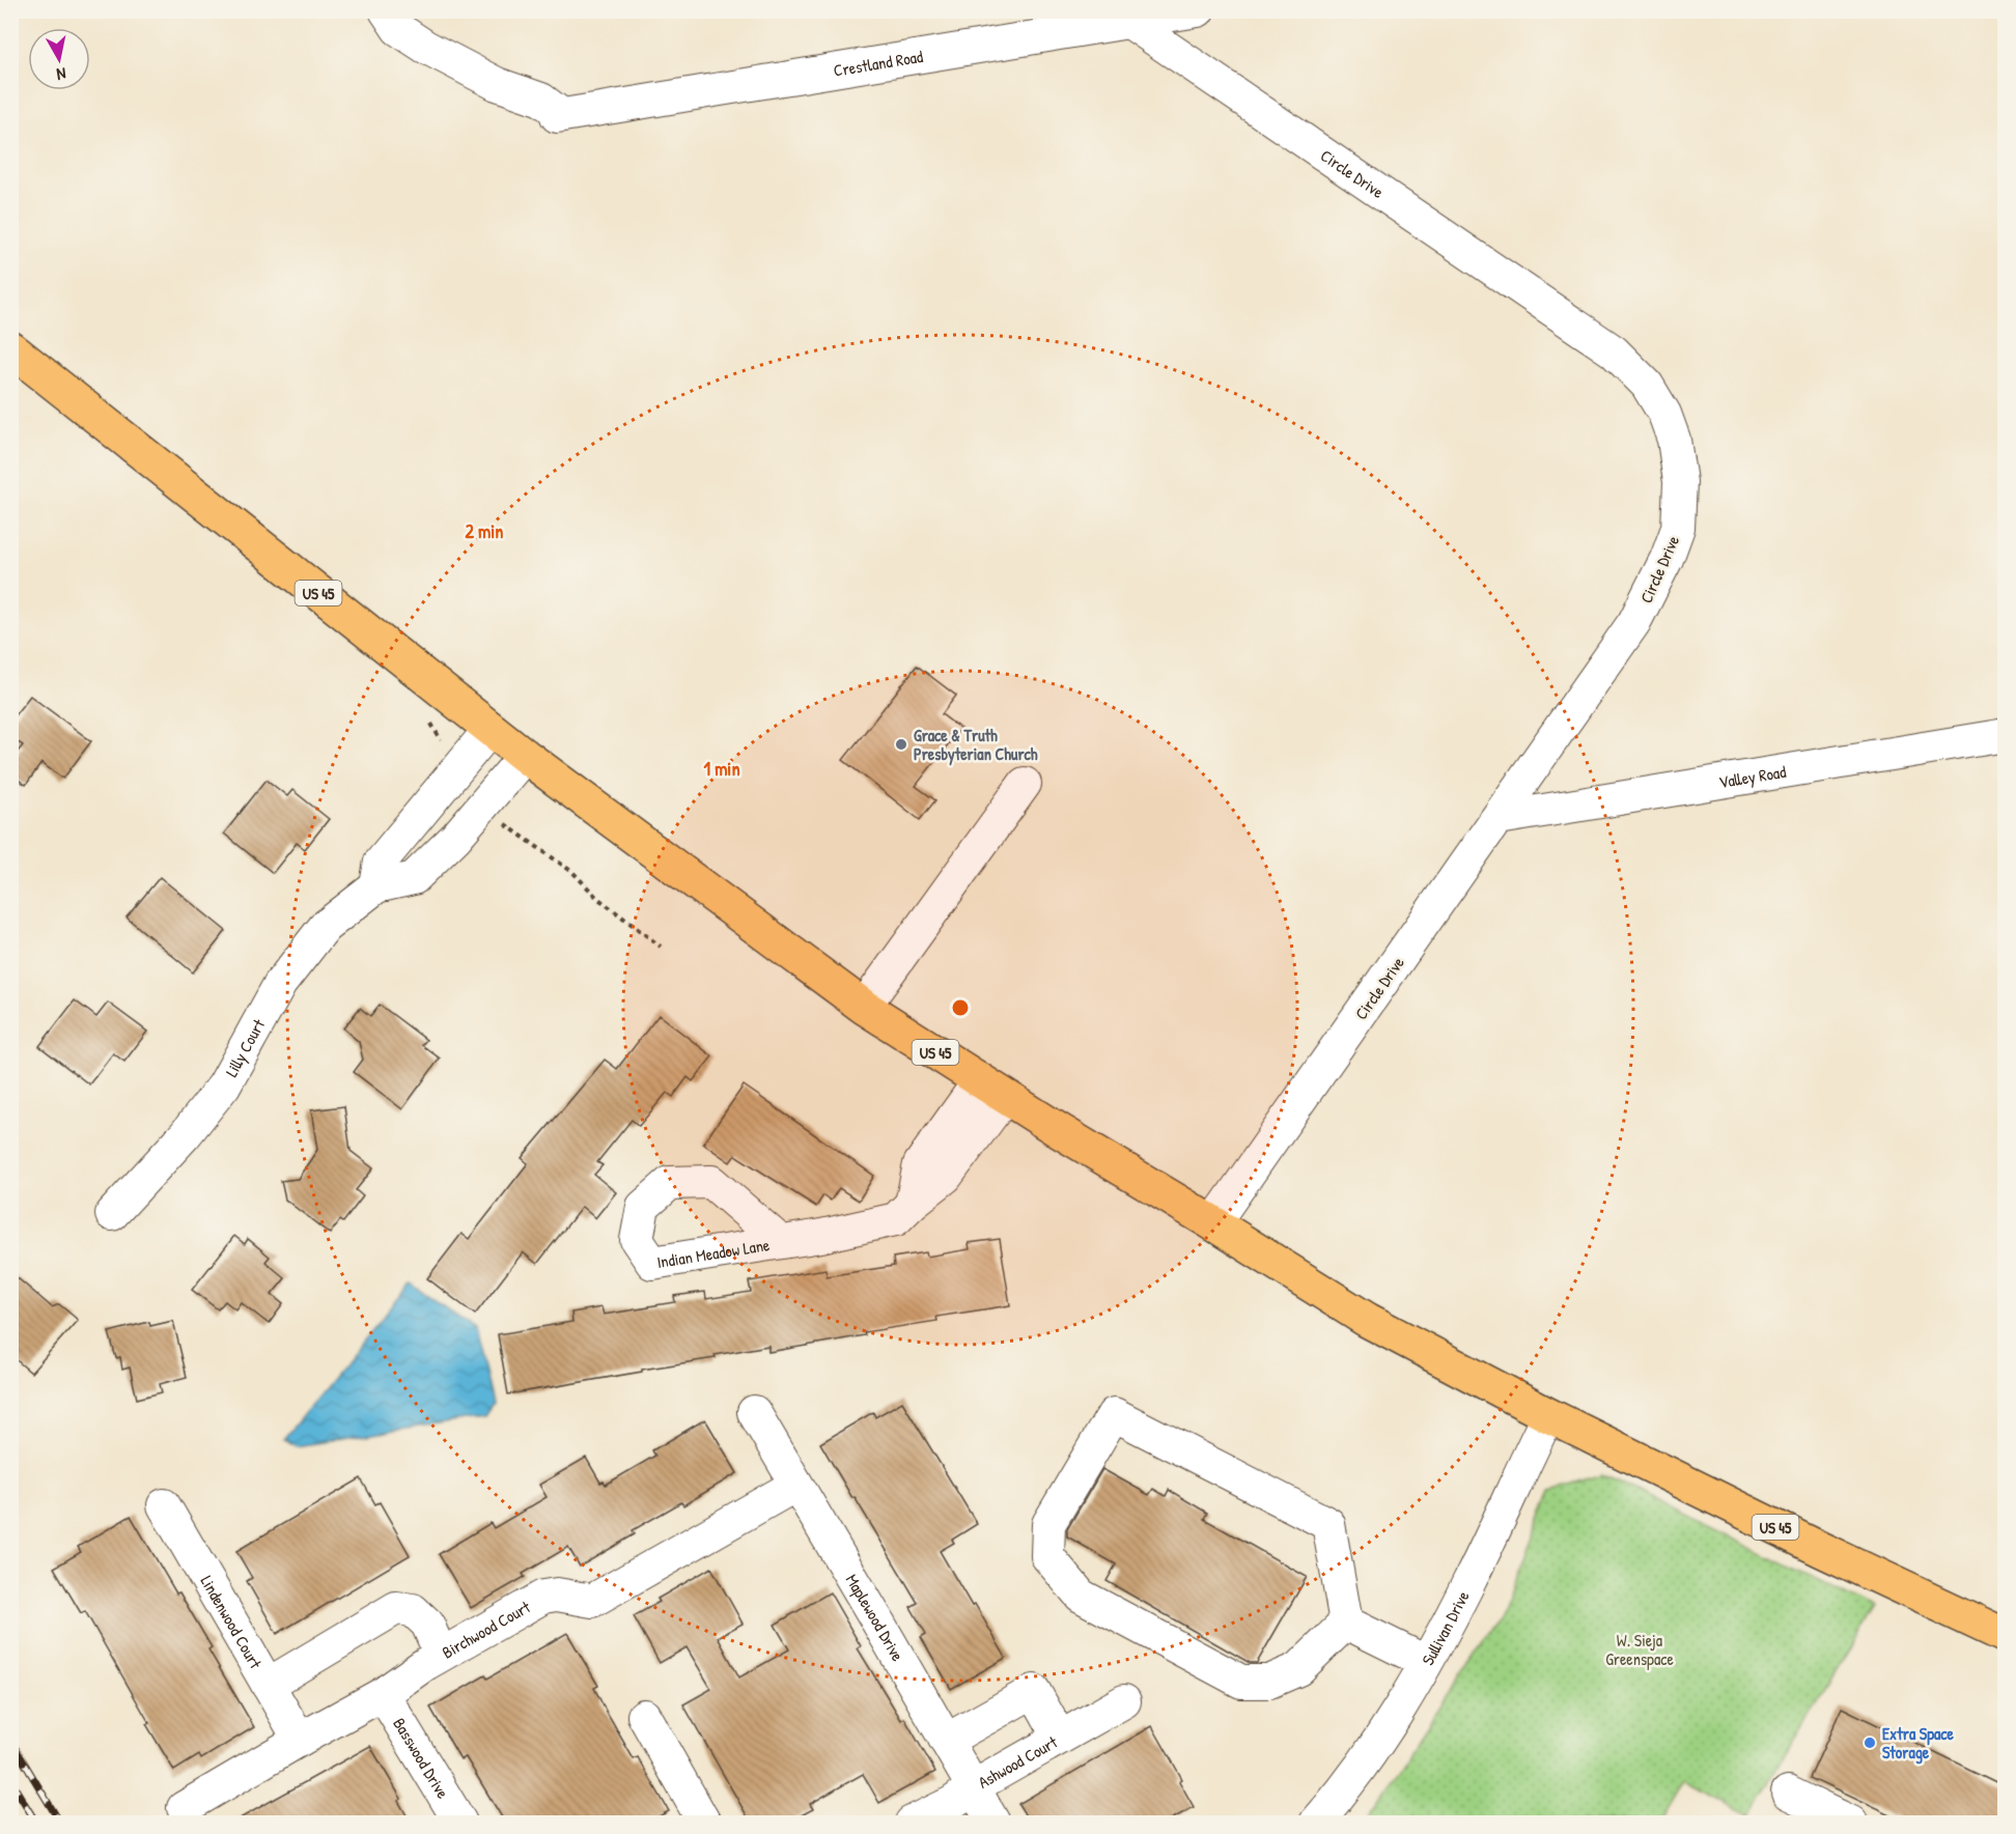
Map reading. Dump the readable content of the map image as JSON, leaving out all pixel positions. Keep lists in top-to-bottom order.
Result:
{
  "streets": {
    "main road": ["US 45"],
    "street": [
      "Crestland Road",
      "Circle Drive",
      "Valley Road",
      "Lilly Court",
      "Indian Meadow Lane",
      "Maplewood Drive",
      "Lindenwood Court",
      "Sullivan Drive",
      "Birchwood Court",
      "Basswood Drive",
      "Ashwood Court"
    ]
  },
  "crossings": [
    ["Crestland Road", "Circle Drive"],
    ["Circle Drive", "US 45"],
    ["Circle Drive", "Valley Road"],
    ["US 45", "Lilly Court"],
    ["US 45", "Indian Meadow Lane"],
    ["US 45", "Sullivan Drive"],
    ["Maplewood Drive", "Birchwood Court"],
    ["Maplewood Drive", "Ashwood Court"],
    ["Lindenwood Court", "Birchwood Court"],
    ["Birchwood Court", "Basswood Drive"]
  ],
  "parks": ["W. Sieja Greenspace"],
  "places": ["Grace & Truth Presbyterian Church", "Extra Space Storage"],
  "north": "bottom",
  "rings": ["2 min", "1 min"]
}
